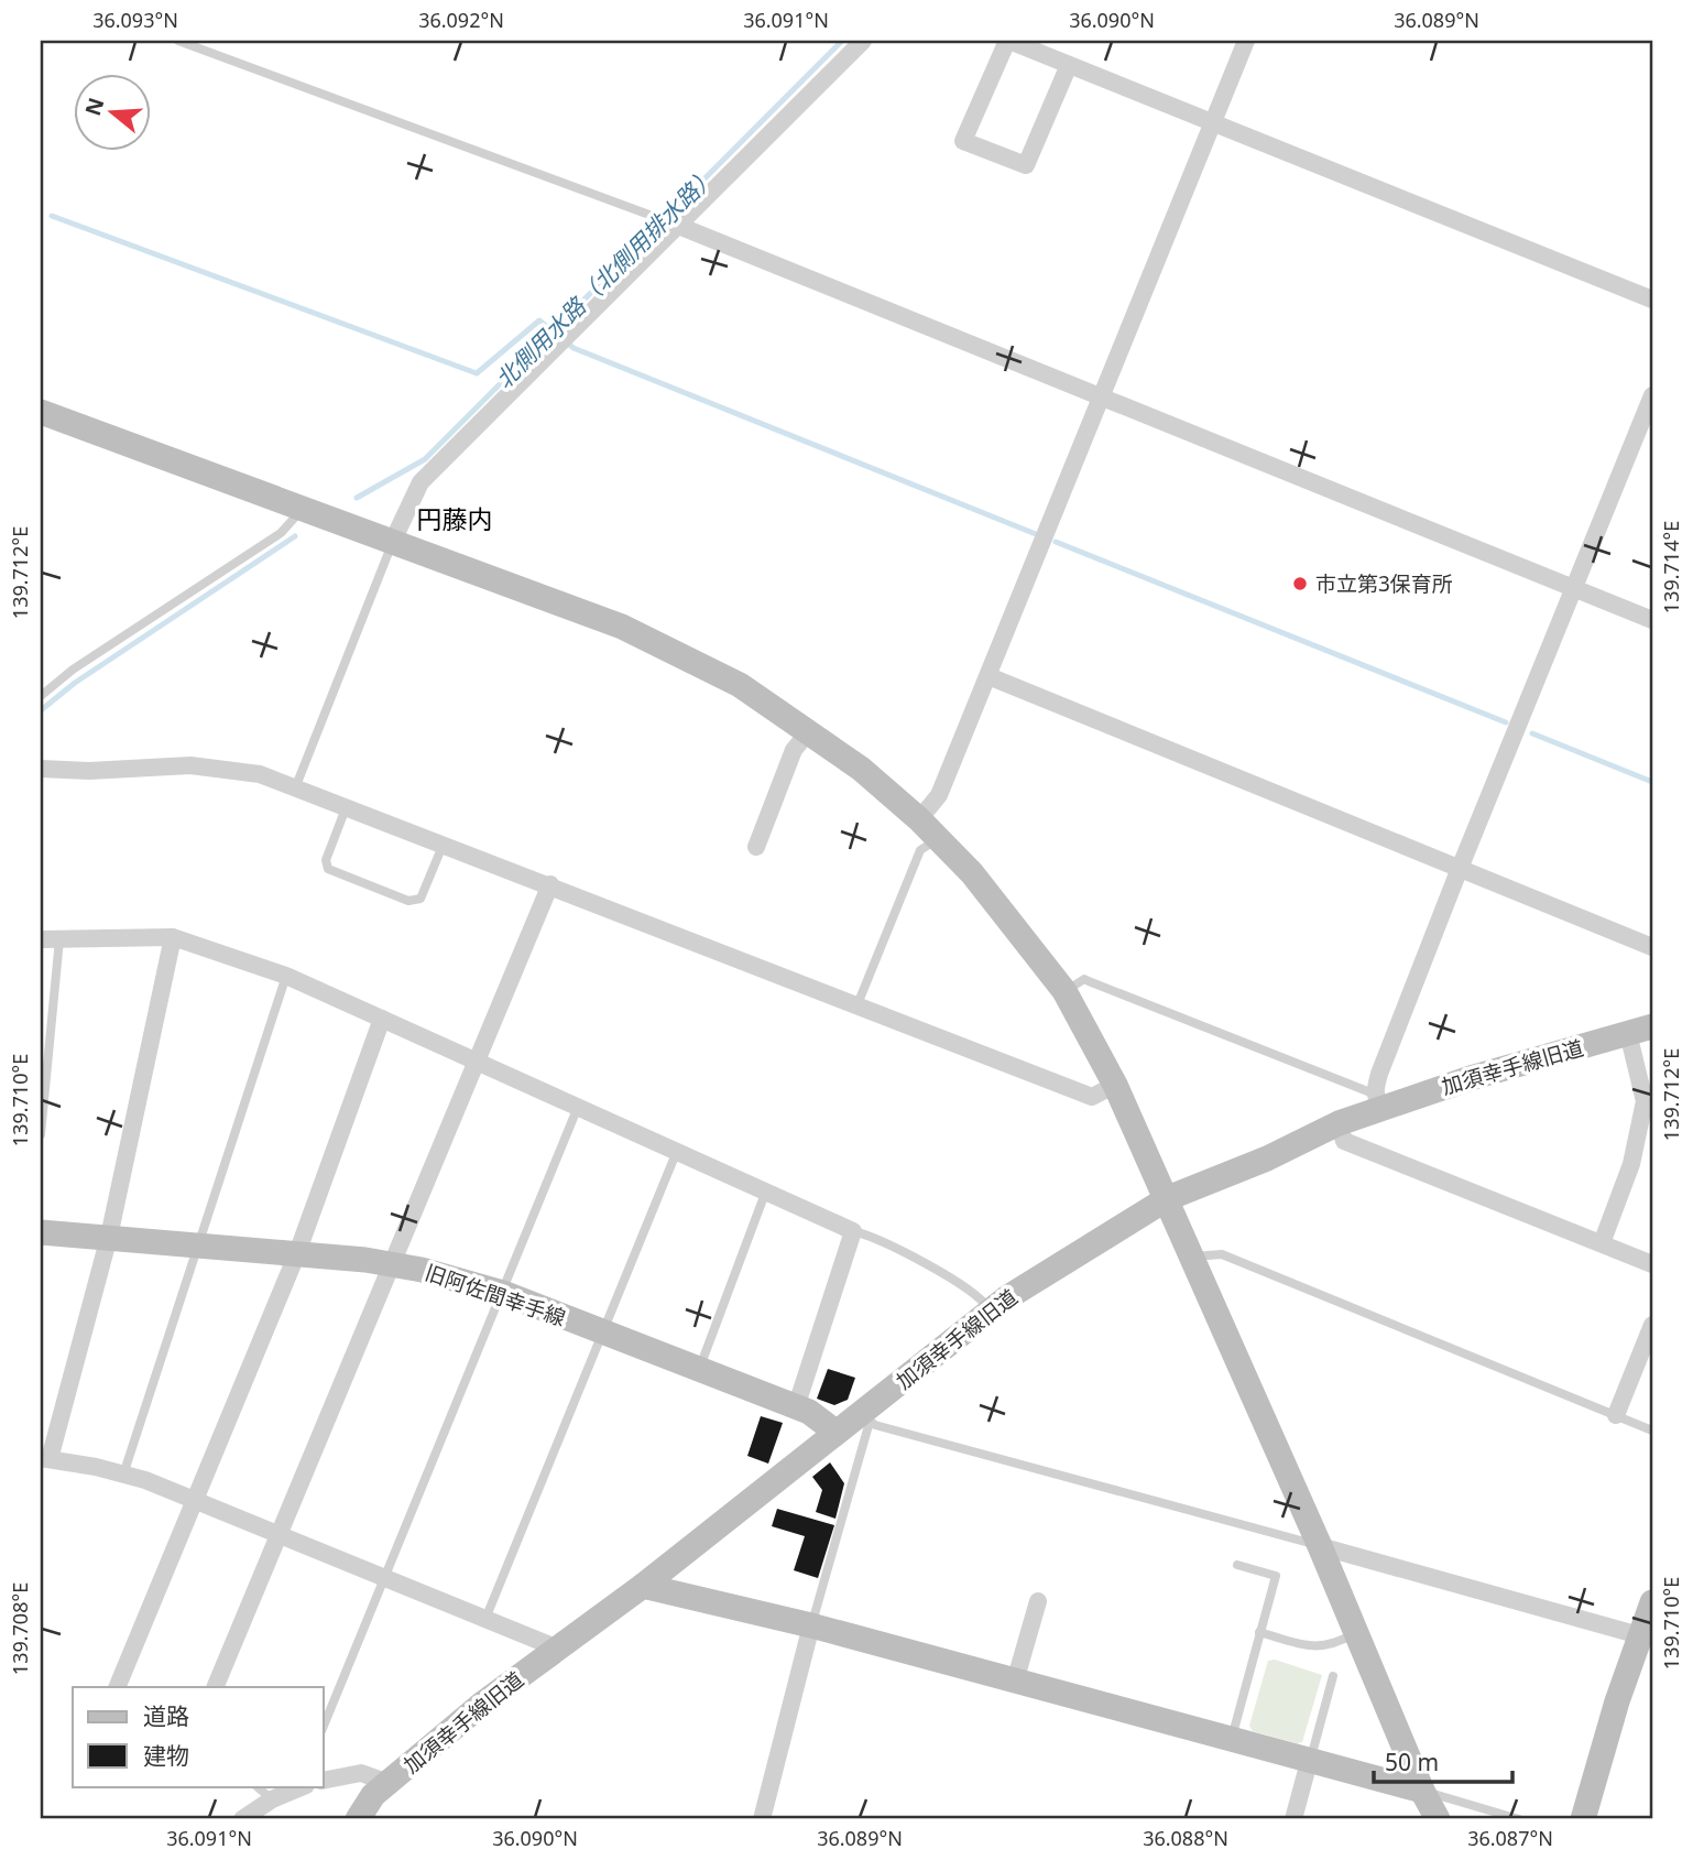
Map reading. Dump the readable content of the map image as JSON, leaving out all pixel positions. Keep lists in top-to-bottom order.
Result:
{
  "streets": {
    "street": ["加須幸手線旧道", "旧阿佐間幸手線"]
  },
  "crossings": [
    ["加須幸手線旧道", "旧阿佐間幸手線"]
  ],
  "districts": ["円藤内"],
  "water": ["北側用水路（北側用排水路）"],
  "places": ["市立第3保育所"],
  "legend": ["道路", "建物"],
  "scale_bar": "50 m",
  "north": "left",
  "coordinates": [
    "36.093°N",
    "36.092°N",
    "36.091°N",
    "36.090°N",
    "36.089°N",
    "139.714°E",
    "139.712°E",
    "139.710°E",
    "139.708°E",
    "36.088°N",
    "36.087°N"
  ]
}
